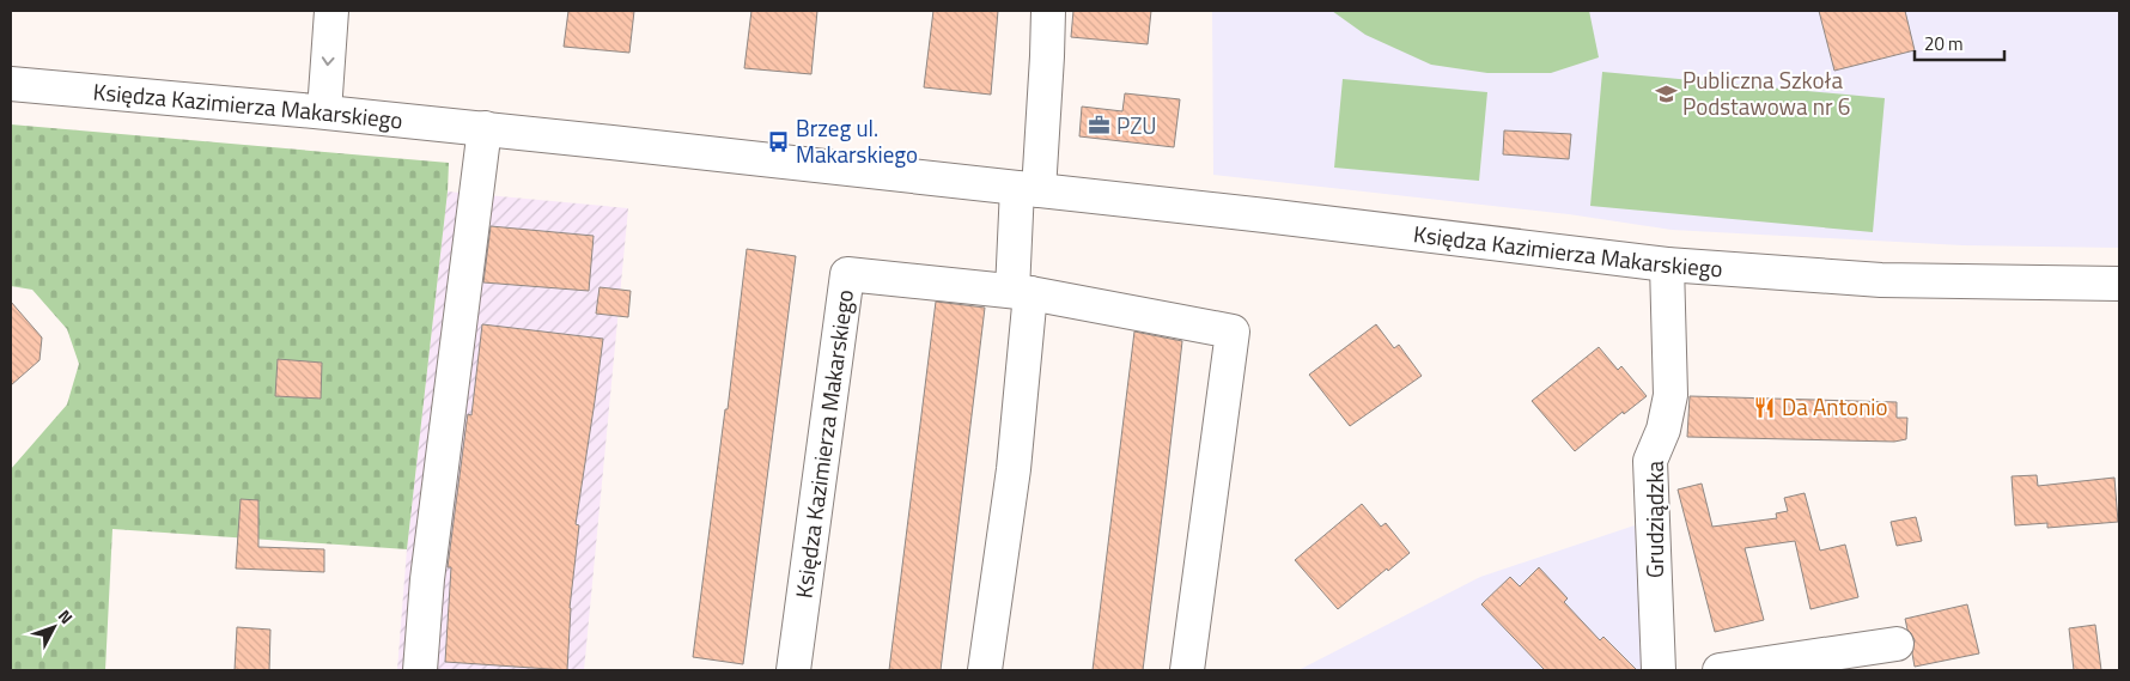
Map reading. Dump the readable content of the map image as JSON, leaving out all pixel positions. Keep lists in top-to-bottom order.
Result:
{
  "streets": {
    "street": ["Księdza Kazimierza Makarskiego", "Grudziądzka"]
  },
  "crossings": [
    ["Księdza Kazimierza Makarskiego", "Grudziądzka"]
  ],
  "places": {
    "school or university": ["Publiczna Szkoła Podstawowa nr 6"],
    "office": ["PZU"],
    "bus stop": ["Brzeg ul. Makarskiego"],
    "restaurant": ["Da Antonio"]
  },
  "scale_bar": "20 m",
  "north": "top right"
}
